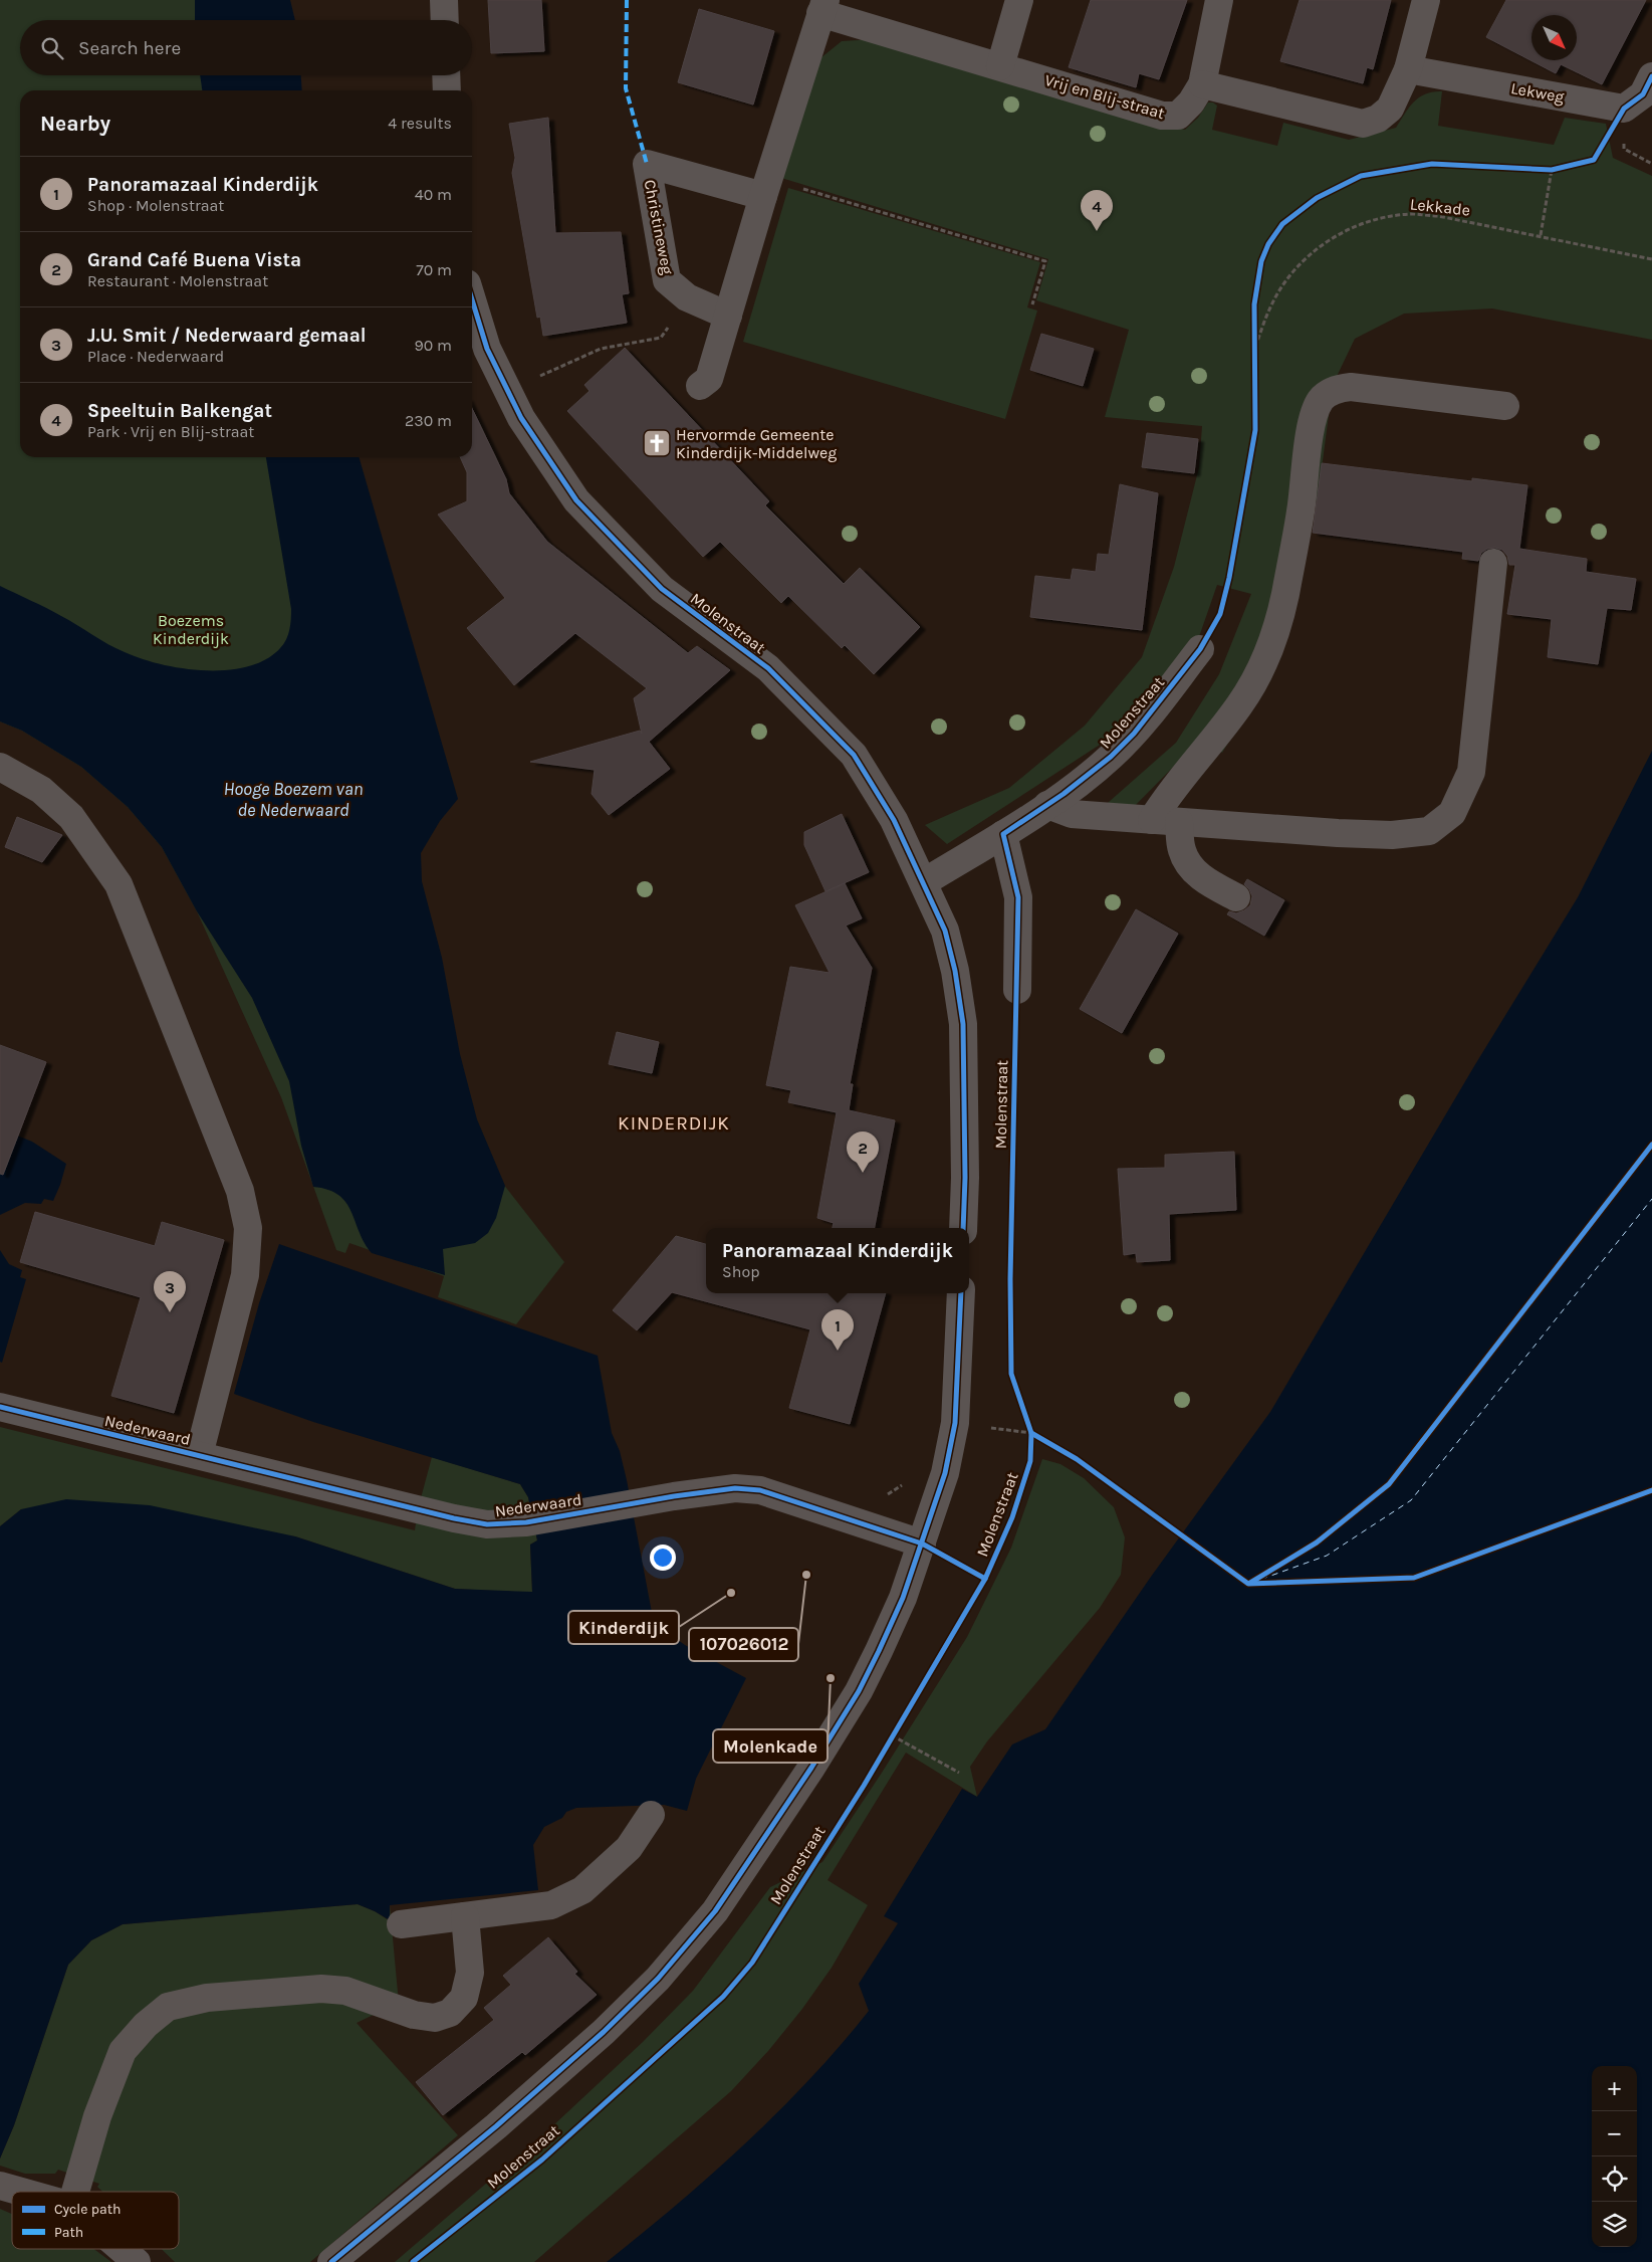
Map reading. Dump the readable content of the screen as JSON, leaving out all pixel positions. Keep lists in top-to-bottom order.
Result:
{
  "streets": {
    "street": [
      "Lekweg",
      "Vrij en Blij-straat",
      "Christineweg",
      "Molenstraat",
      "Nederwaard"
    ],
    "path": ["Lekkade"]
  },
  "districts": ["KINDERDIJK"],
  "water": ["Hooge Boezem van de Nederwaard"],
  "parks": ["Boezems Kinderdijk"],
  "places": {
    "church": ["Hervormde Gemeente Kinderdijk-Middelweg"],
    "other": ["107026012", "Kinderdijk", "Molenkade"]
  },
  "legend": ["Cycle path", "Path"],
  "north": "bottom right",
  "page": {
    "search": "Search here",
    "heading": ["Nearby", "4 results"],
    "list": [
      {
        "mark": "1",
        "name": "Panoramazaal Kinderdijk",
        "note": "Shop · Molenstraat",
        "value": "40 m"
      },
      {
        "mark": "2",
        "name": "Grand Café Buena Vista",
        "note": "Restaurant · Molenstraat",
        "value": "70 m"
      },
      {
        "mark": "3",
        "name": "J.U. Smit / Nederwaard gemaal",
        "note": "Place · Nederwaard",
        "value": "90 m"
      },
      {
        "mark": "4",
        "name": "Speeltuin Balkengat",
        "note": "Park · Vrij en Blij-straat",
        "value": "230 m"
      }
    ],
    "pins": [
      "4",
      "2",
      "3",
      "1"
    ],
    "popup": ["Panoramazaal Kinderdijk", "Shop"],
    "map_buttons": ["+", "−"]
  }
}
